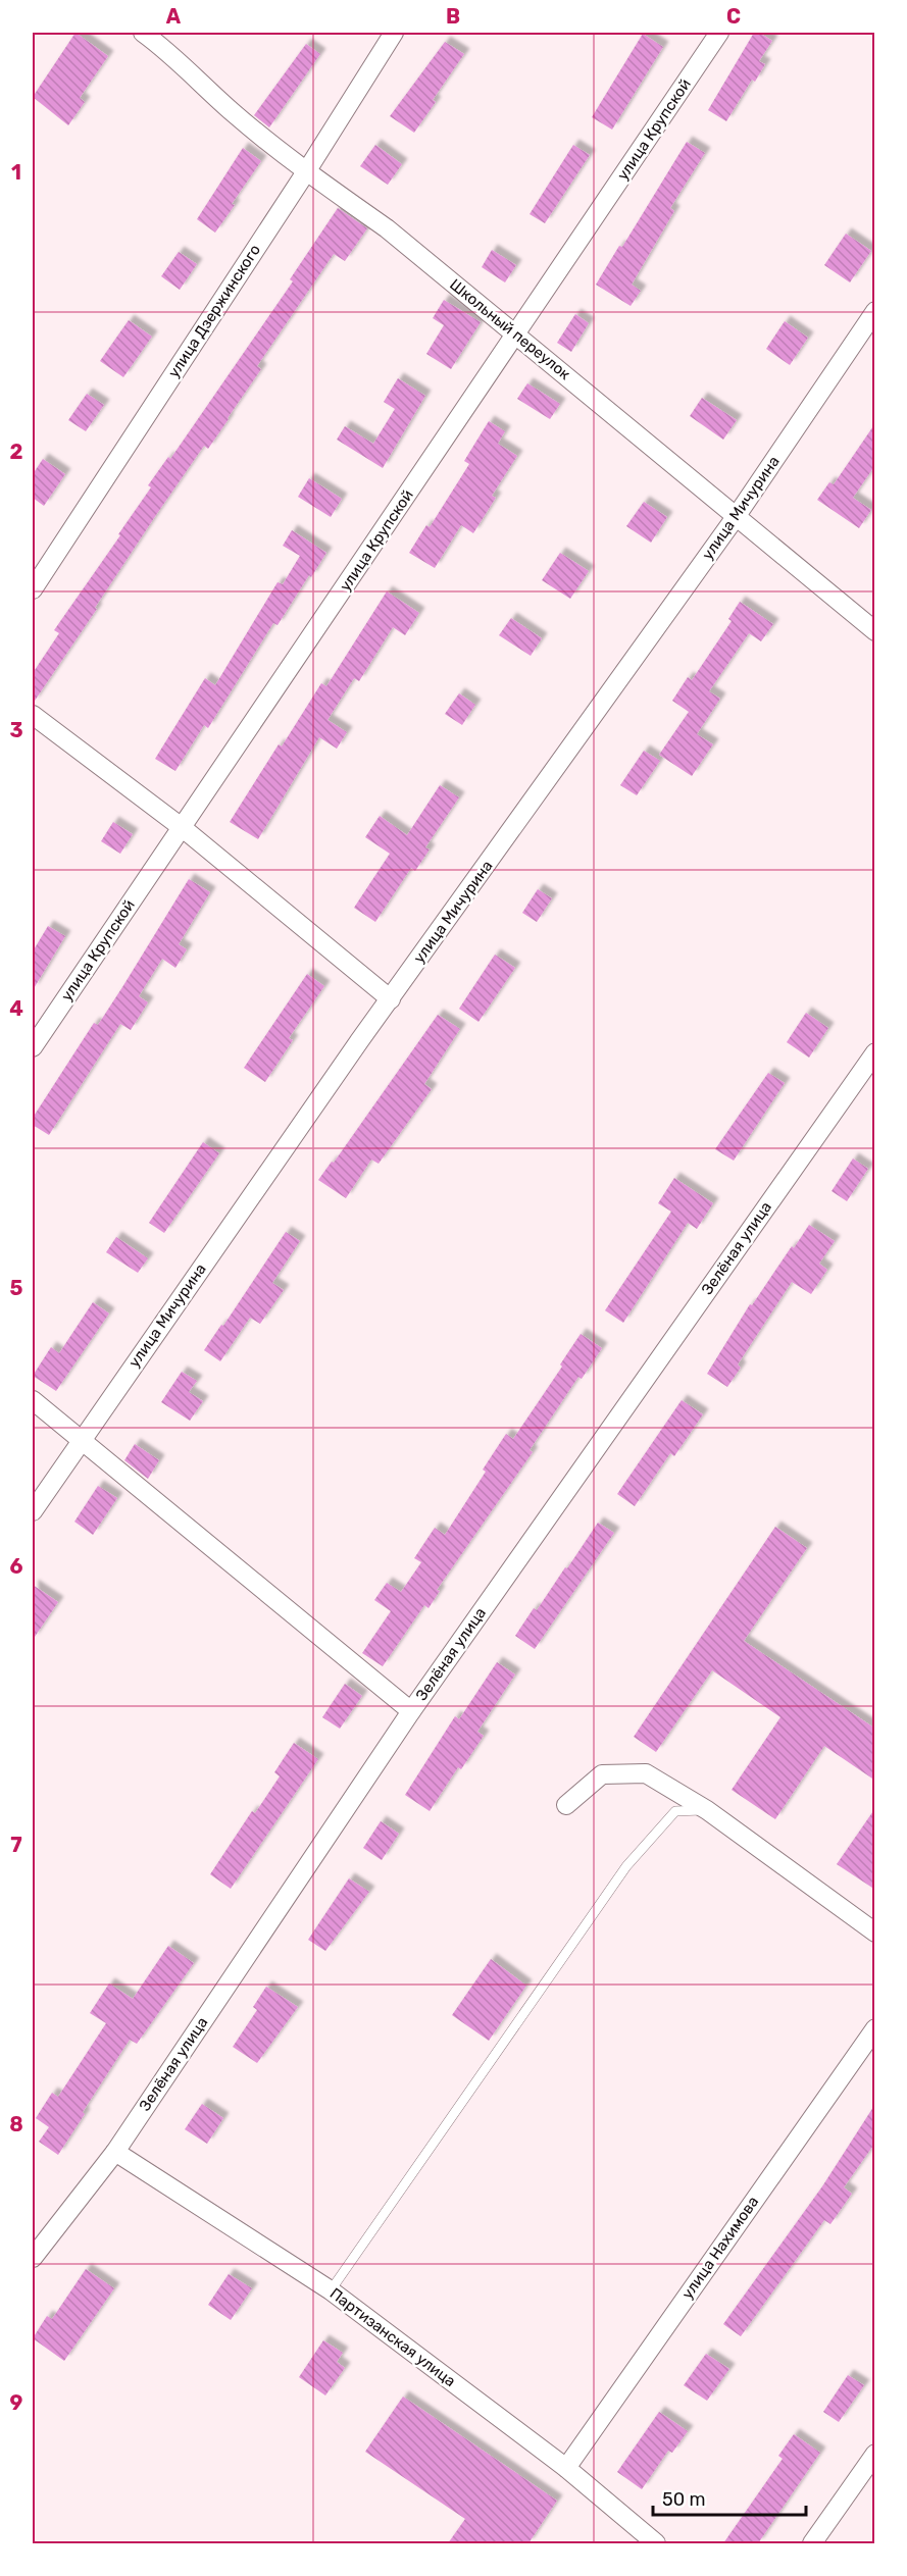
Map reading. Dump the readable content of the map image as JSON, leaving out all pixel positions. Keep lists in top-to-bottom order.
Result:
{
  "streets": {
    "street": [
      "улица Крупской",
      "улица Дзержинского",
      "Школьный переулок",
      "улица Мичурина",
      "Зелёная улица",
      "улица Нахимова",
      "Партизанская улица"
    ]
  },
  "crossings": [
    ["улица Крупской", "Школьный переулок"],
    ["улица Дзержинского", "Школьный переулок"],
    ["Школьный переулок", "улица Мичурина"],
    ["Зелёная улица", "Партизанская улица"],
    ["улица Нахимова", "Партизанская улица"]
  ],
  "scale_bar": "50 m",
  "grid": {
    "columns": ["A", "B", "C"],
    "rows": [
      "1",
      "2",
      "3",
      "4",
      "5",
      "6",
      "7",
      "8",
      "9"
    ]
  }
}
